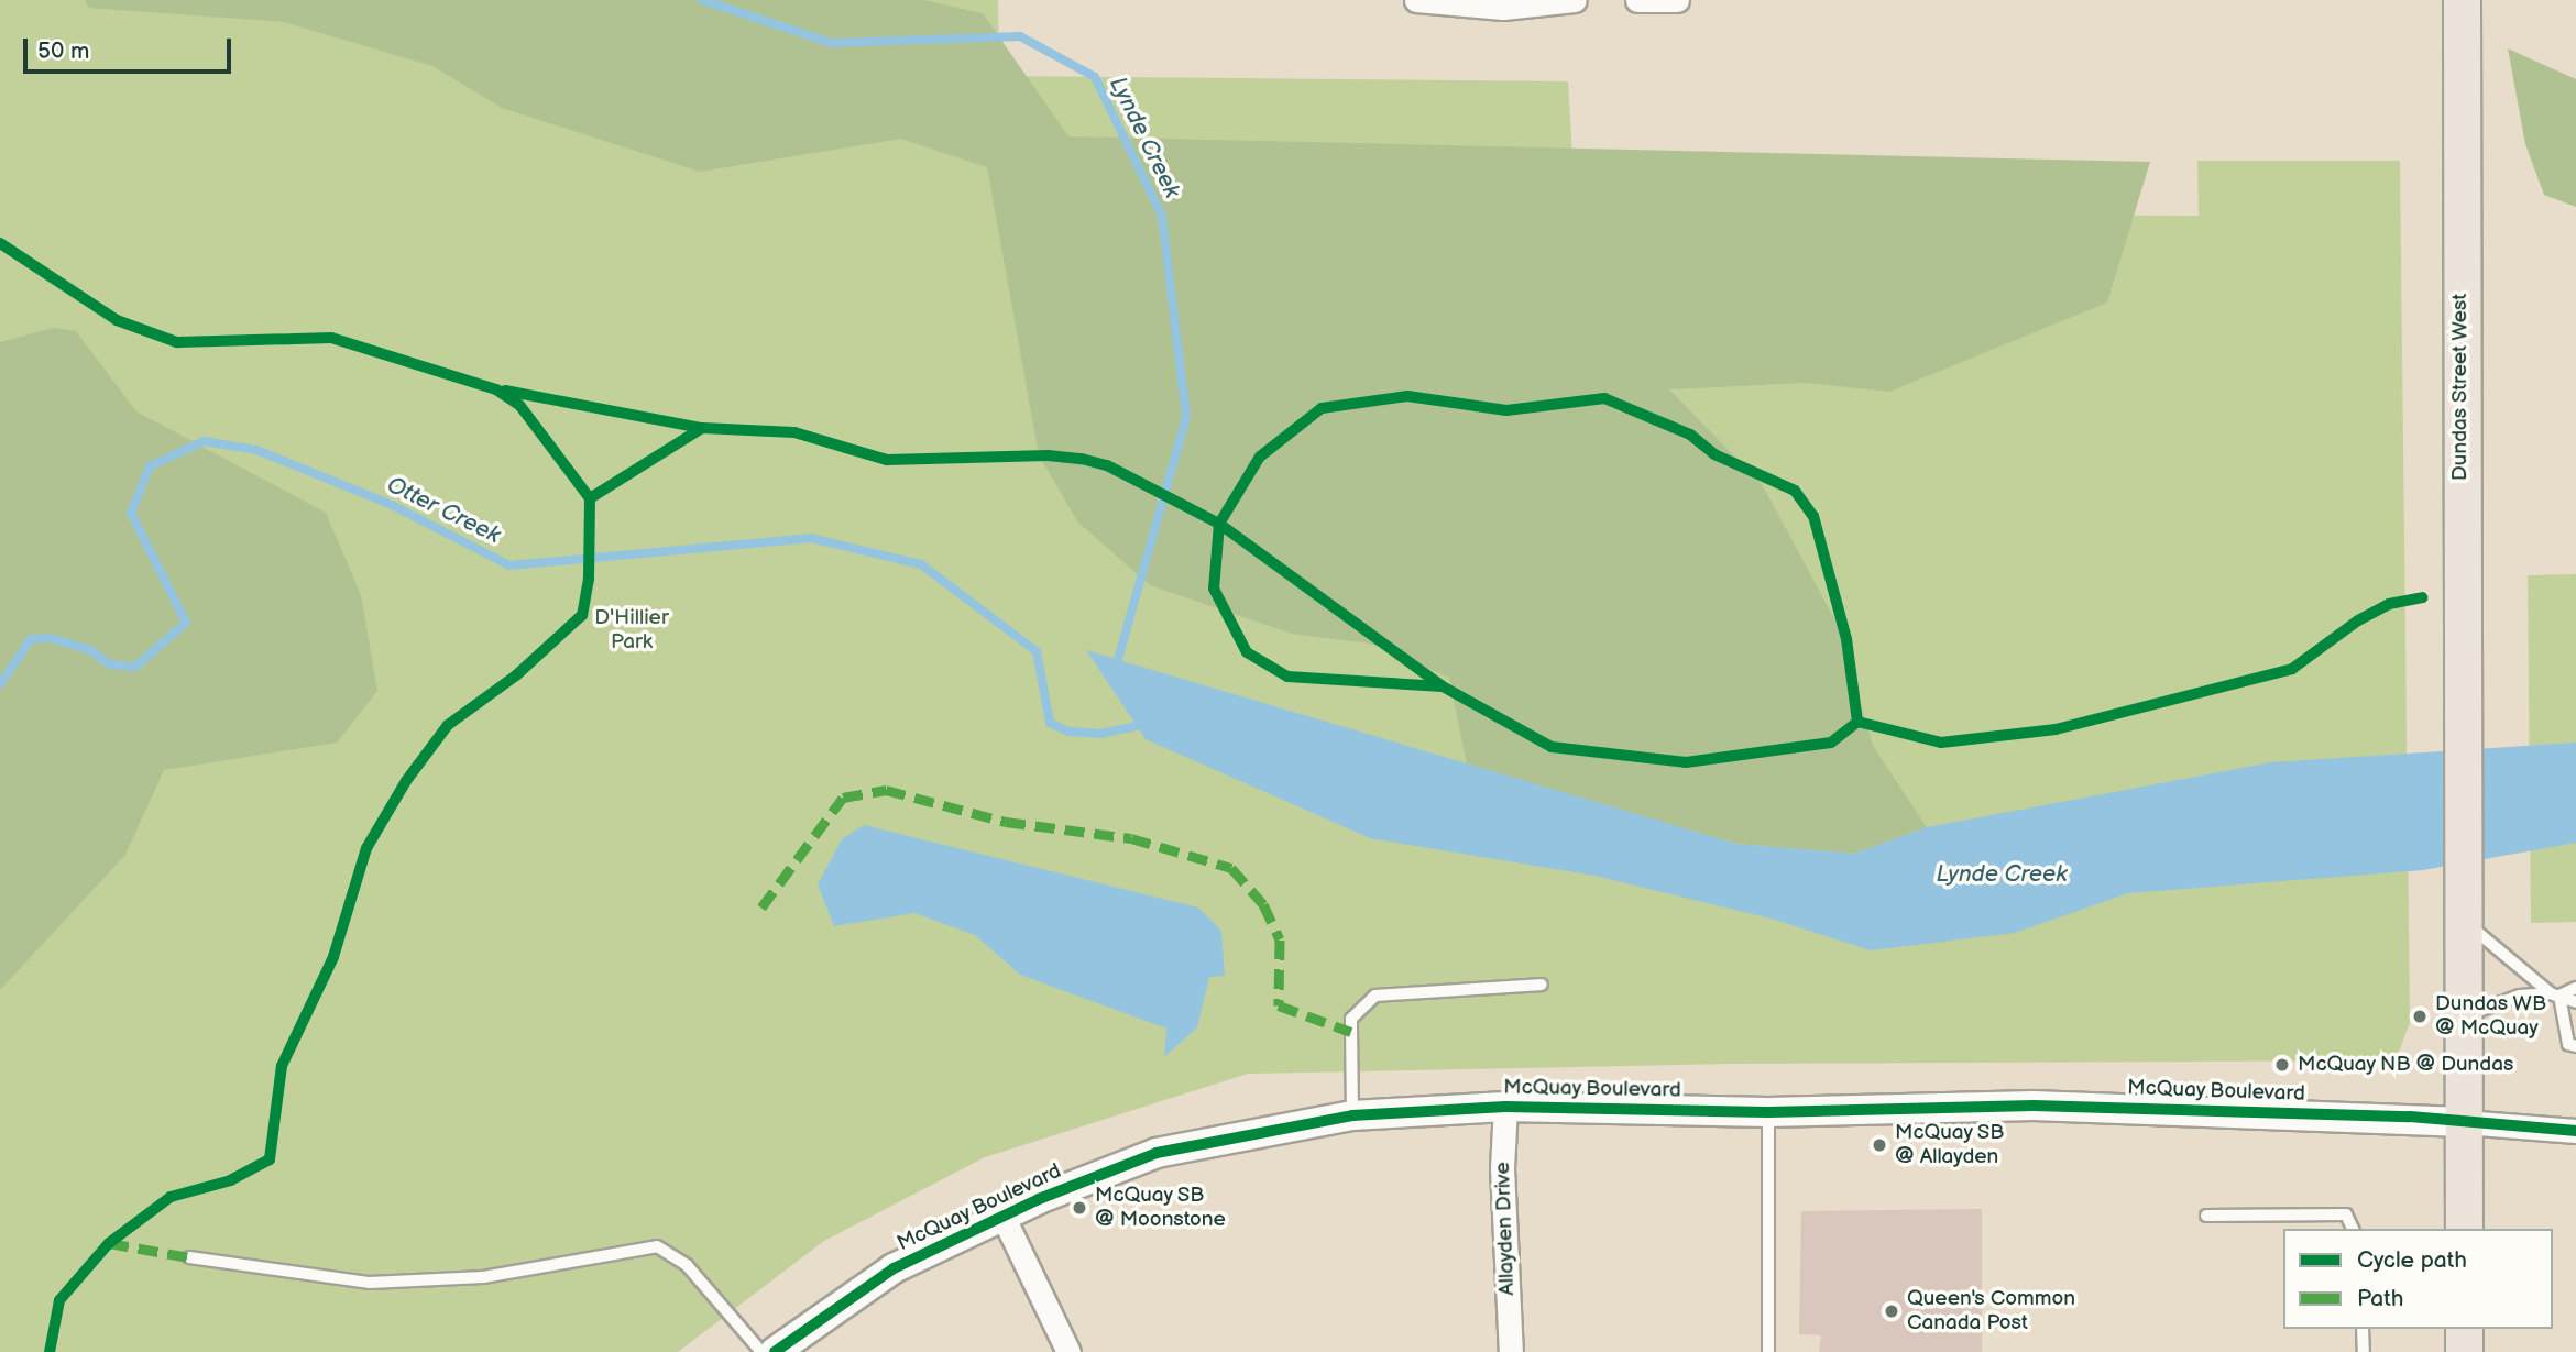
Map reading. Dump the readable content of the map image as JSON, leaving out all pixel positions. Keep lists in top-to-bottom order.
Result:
{
  "streets": {
    "main road": ["Dundas Street West"],
    "street": ["McQuay Boulevard", "Allayden Drive"]
  },
  "crossings": [
    ["McQuay Boulevard", "Allayden Drive"]
  ],
  "water": ["Lynde Creek", "Otter Creek"],
  "parks": ["D'Hillier Park"],
  "places": [
    "Dundas WB @ McQuay",
    "McQuay NB @ Dundas",
    "McQuay SB @ Allayden",
    "McQuay SB @ Moonstone",
    "Queen's Common Canada Post"
  ],
  "legend": ["Cycle path", "Path"],
  "scale_bar": "50 m"
}
